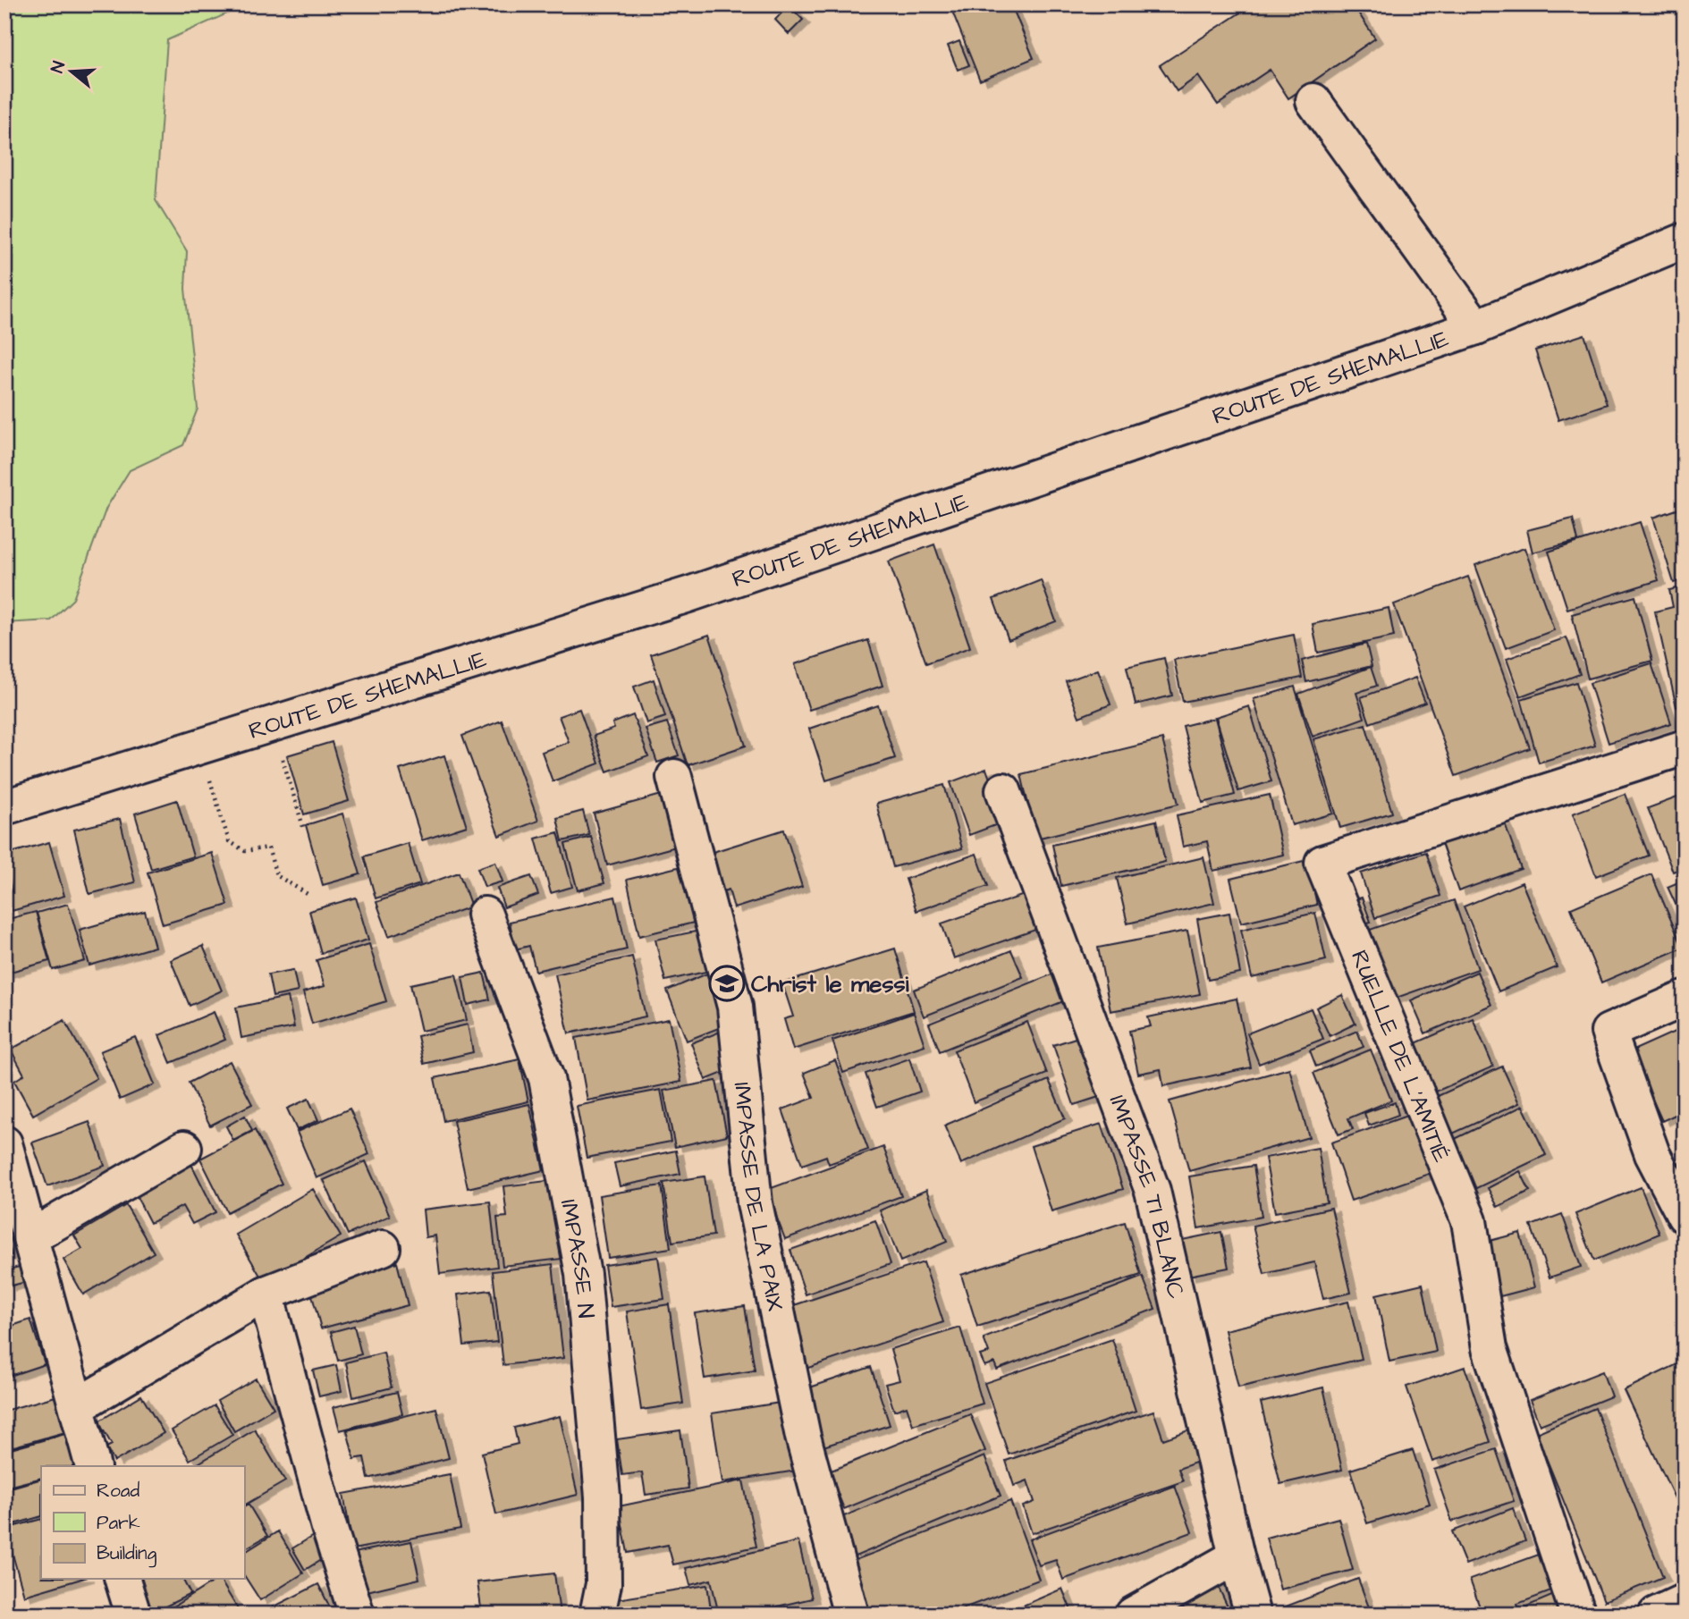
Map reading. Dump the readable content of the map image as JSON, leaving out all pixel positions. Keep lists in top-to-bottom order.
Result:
{
  "streets": {
    "street": [
      "ROUTE DE SHEMALLIE",
      "RUELLE DE L'AMITIÉ",
      "IMPASSE DE LA PAIX",
      "IMPASSE TI BLANC",
      "IMPASSE N"
    ]
  },
  "places": {
    "school or university": ["Christ le messi"]
  },
  "legend": ["Road", "Park", "Building"],
  "north": "left"
}
